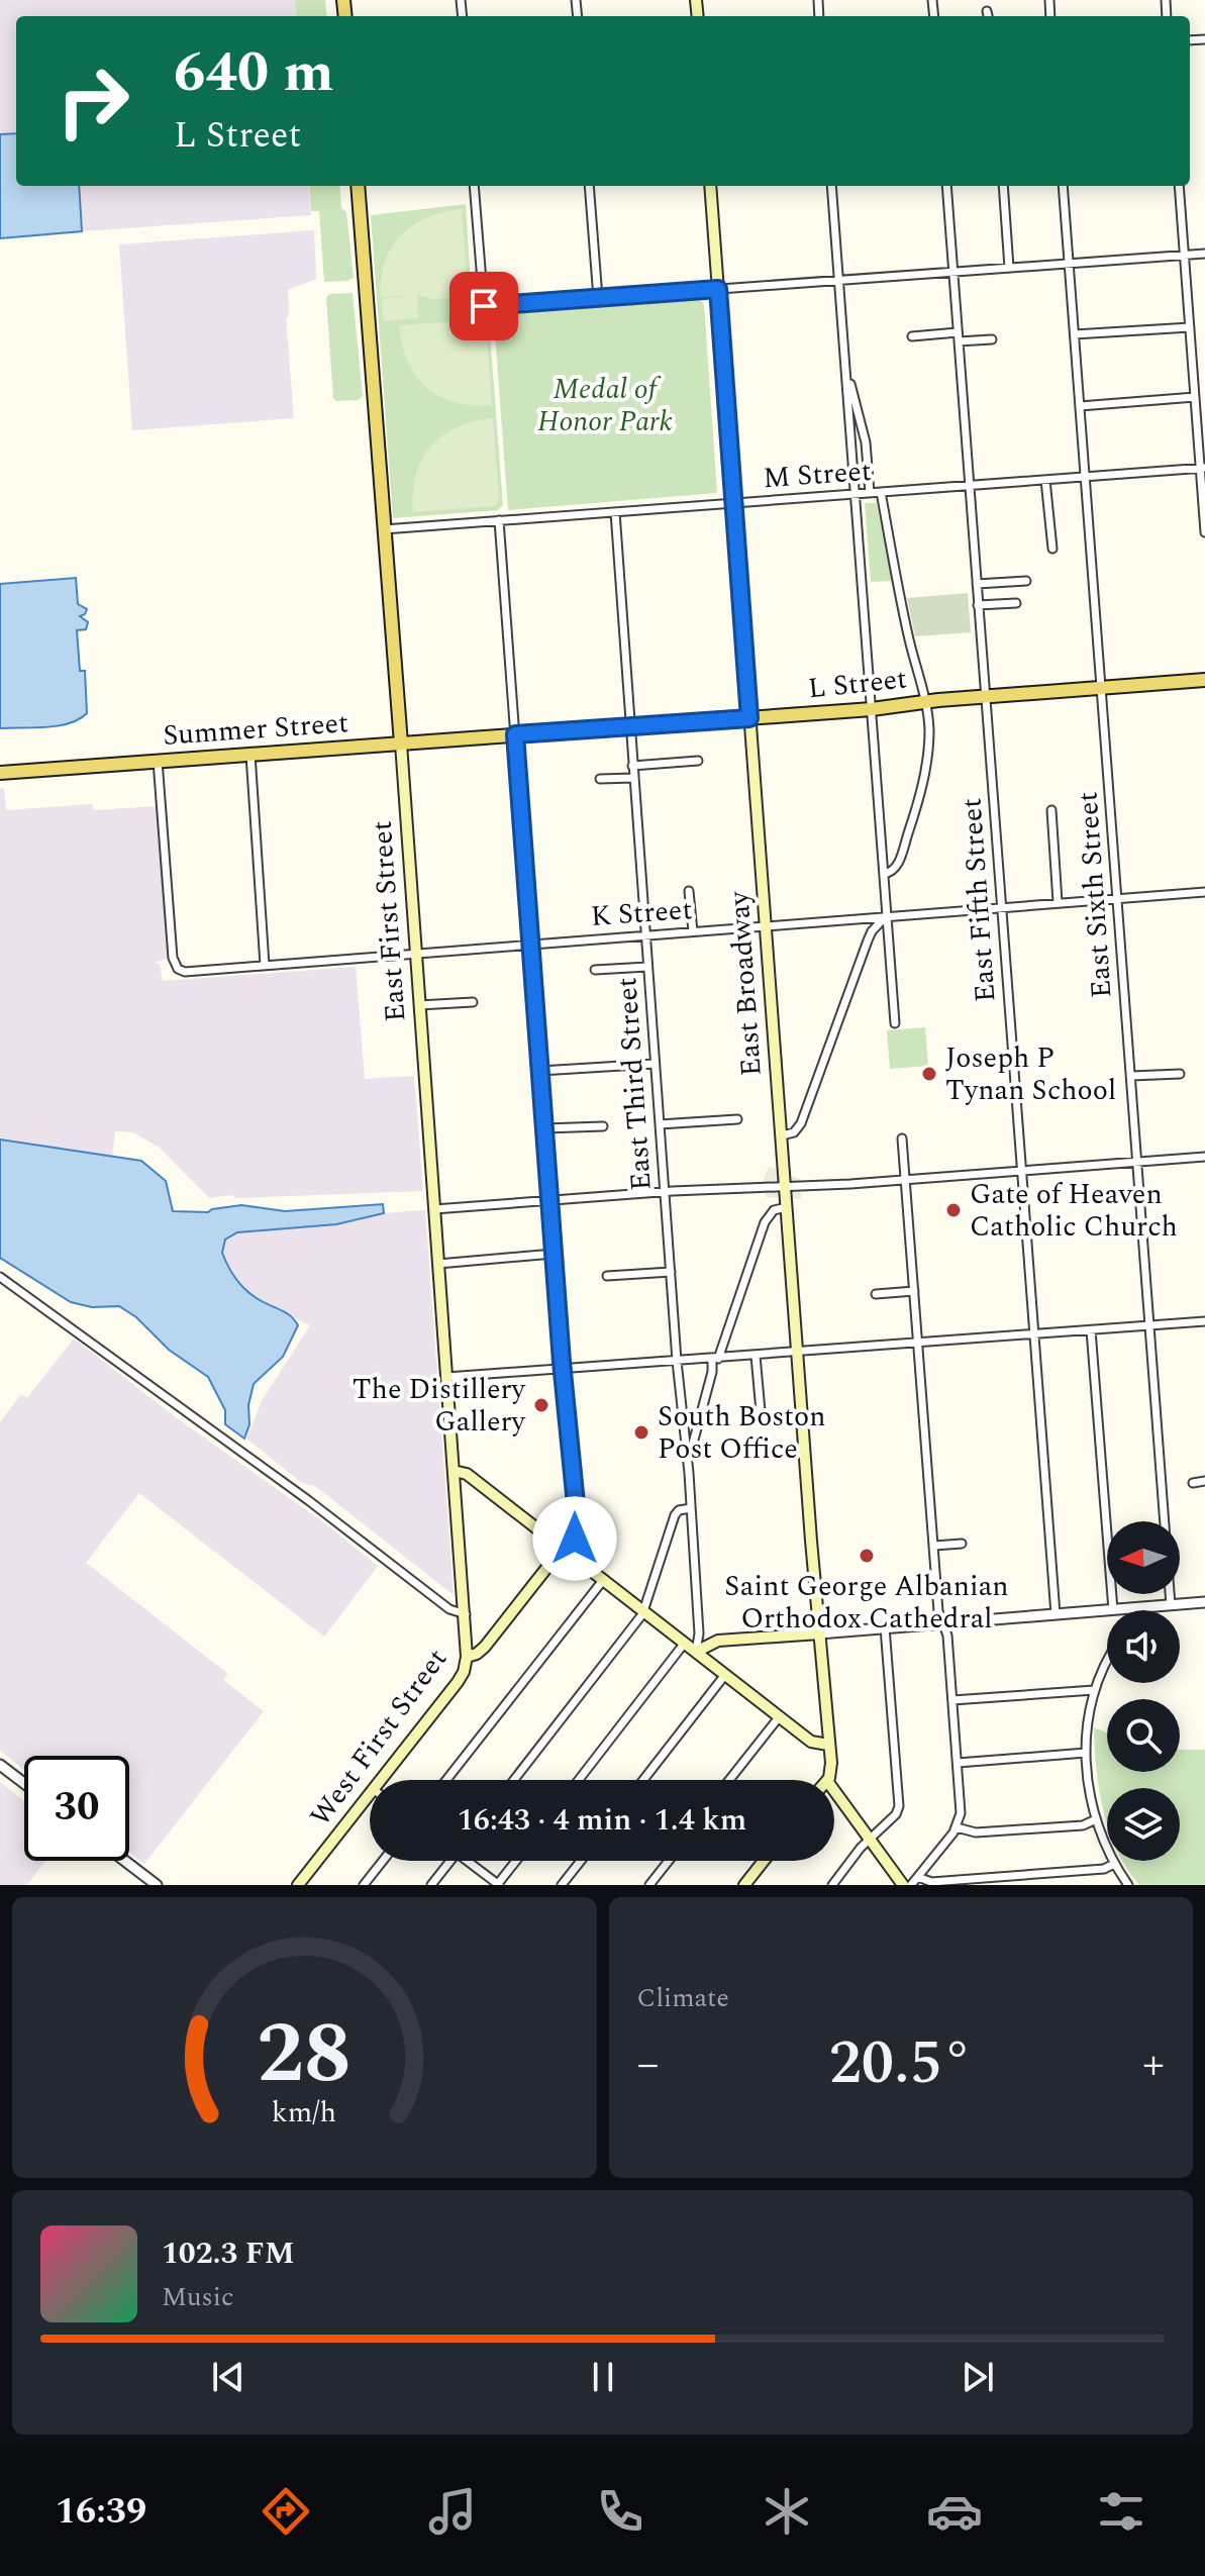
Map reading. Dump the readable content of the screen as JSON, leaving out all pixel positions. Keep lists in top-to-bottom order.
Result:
{
  "streets": {
    "main road": [
      "L Street",
      "Summer Street",
      "East First Street",
      "East Broadway",
      "West First Street"
    ],
    "street": [
      "M Street",
      "East Sixth Street",
      "East Fifth Street",
      "K Street",
      "East Third Street"
    ]
  },
  "crossings": [
    ["M Street", "East Sixth Street"],
    ["M Street", "East Fifth Street"],
    ["M Street", "East First Street"],
    ["M Street", "East Broadway"],
    ["M Street", "East Third Street"],
    ["L Street", "Summer Street"],
    ["L Street", "East Sixth Street"],
    ["L Street", "East Fifth Street"],
    ["L Street", "East Broadway"],
    ["L Street", "East Third Street"],
    ["Summer Street", "K Street"],
    ["Summer Street", "East First Street"],
    ["East Sixth Street", "K Street"],
    ["East Fifth Street", "K Street"],
    ["K Street", "East First Street"],
    ["K Street", "East Broadway"],
    ["K Street", "East Third Street"],
    ["East First Street", "West First Street"]
  ],
  "parks": ["Medal of Honor Park"],
  "places": [
    "Joseph P Tynan School",
    "Gate of Heaven Catholic Church",
    "The Distillery Gallery",
    "South Boston Post Office",
    "Saint George Albanian Orthodox Cathedral"
  ],
  "north": "left",
  "page": {
    "turn": ["640 m", "L Street"],
    "limit": "30",
    "trip": "16:43 · 4 min · 1.4 km",
    "tile": "Climate",
    "heat": ["−", "20.5°", "+"],
    "song": ["102.3 FM", "Music"],
    "tabs": "16:39",
    "gauge": ["28", "km/h"]
  }
}
